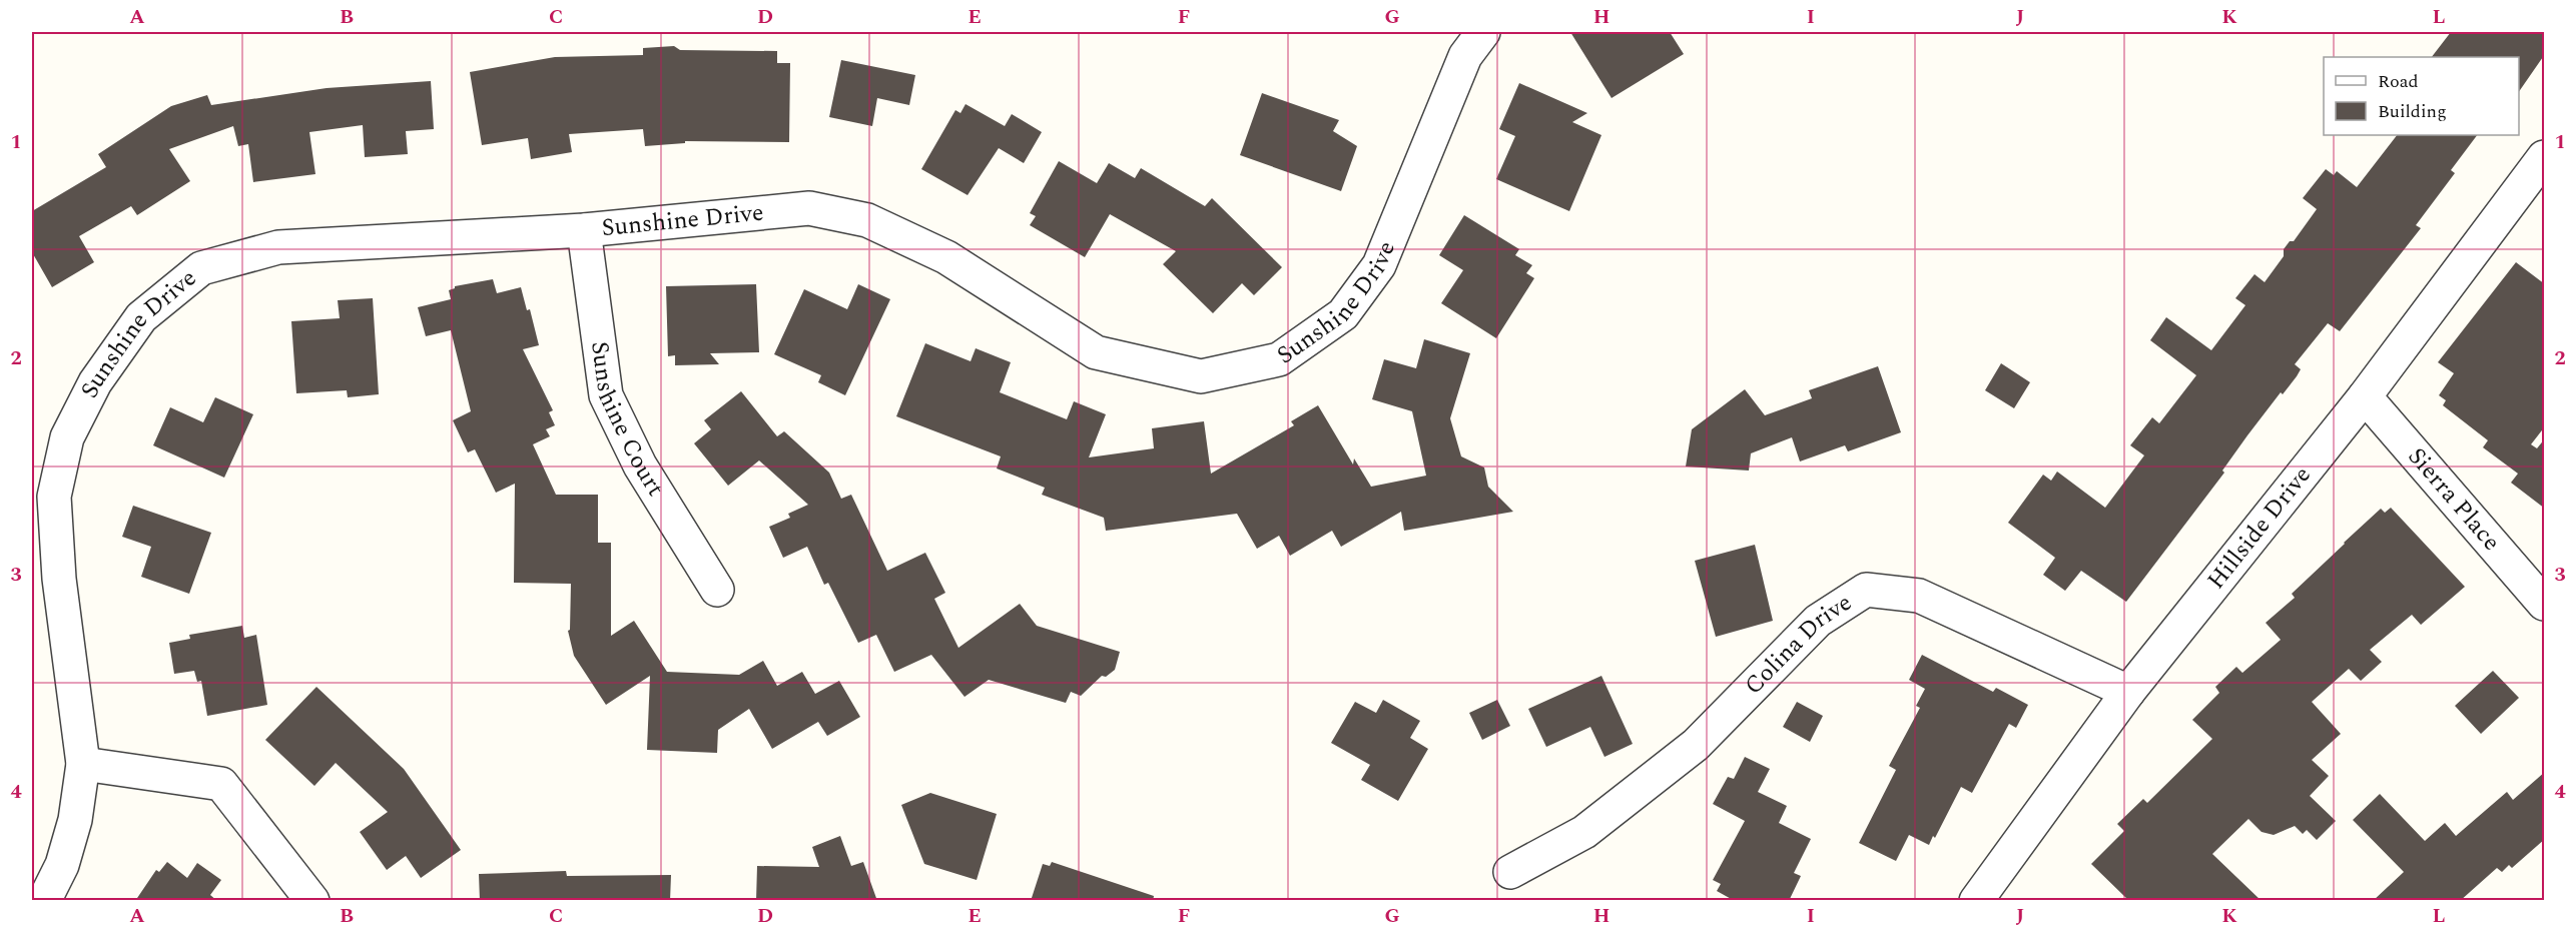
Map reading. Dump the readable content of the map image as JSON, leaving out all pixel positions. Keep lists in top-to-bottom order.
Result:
{
  "streets": {
    "street": [
      "Sunshine Drive",
      "Sunshine Court",
      "Sierra Place",
      "Hillside Drive",
      "Colina Drive"
    ]
  },
  "crossings": [
    ["Sunshine Drive", "Sunshine Court"],
    ["Sierra Place", "Hillside Drive"],
    ["Hillside Drive", "Colina Drive"]
  ],
  "legend": ["Road", "Building"],
  "grid": {
    "columns": [
      "A",
      "B",
      "C",
      "D",
      "E",
      "F",
      "G",
      "H",
      "I",
      "J",
      "K",
      "L"
    ],
    "rows": [
      "1",
      "2",
      "3",
      "4"
    ]
  }
}
